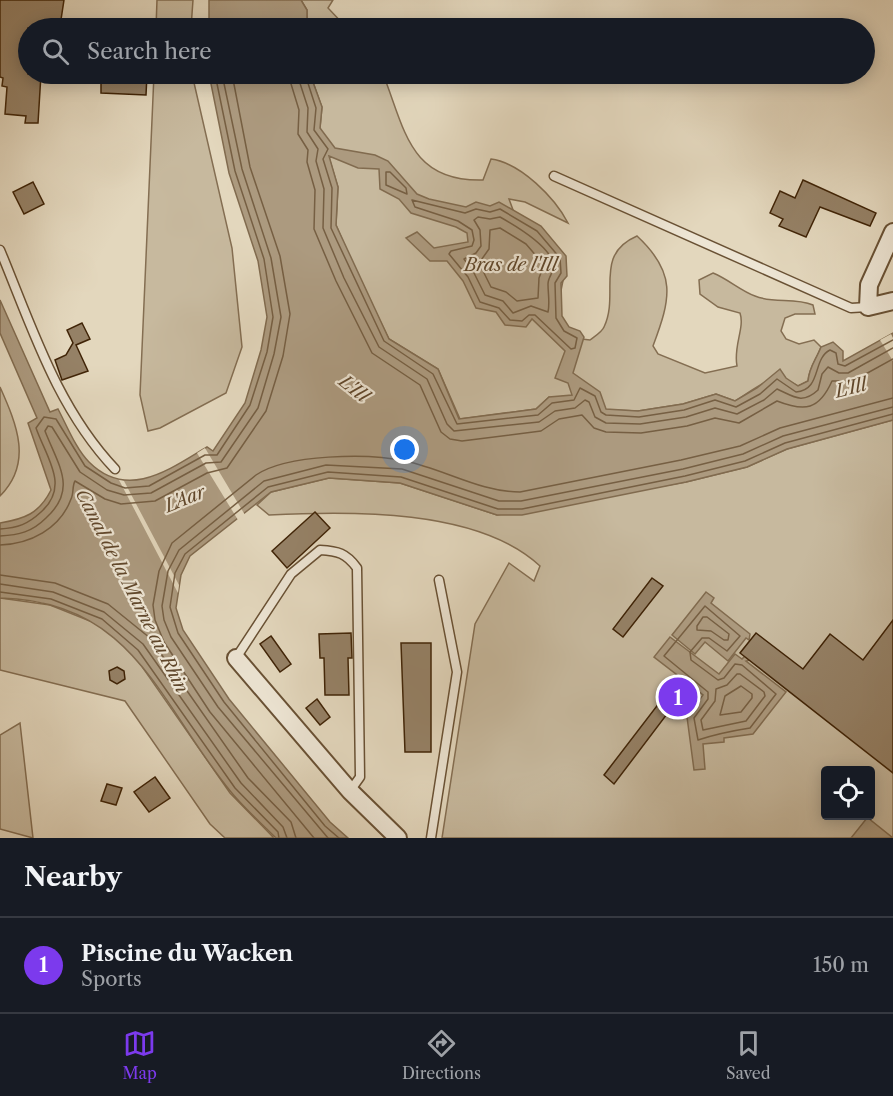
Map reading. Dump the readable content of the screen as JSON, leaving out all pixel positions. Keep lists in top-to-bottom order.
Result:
{
  "water": [
    "Bras de l'Ill",
    "L'Ill",
    "L'Aar",
    "Canal de la Marne au Rhin"
  ],
  "page": {
    "search": "Search here",
    "pins": "1",
    "heading": "Nearby",
    "list": [
      {
        "mark": "1",
        "name": "Piscine du Wacken",
        "note": "Sports",
        "value": "150 m"
      }
    ],
    "nav": ["Map", "Directions", "Saved"]
  }
}
